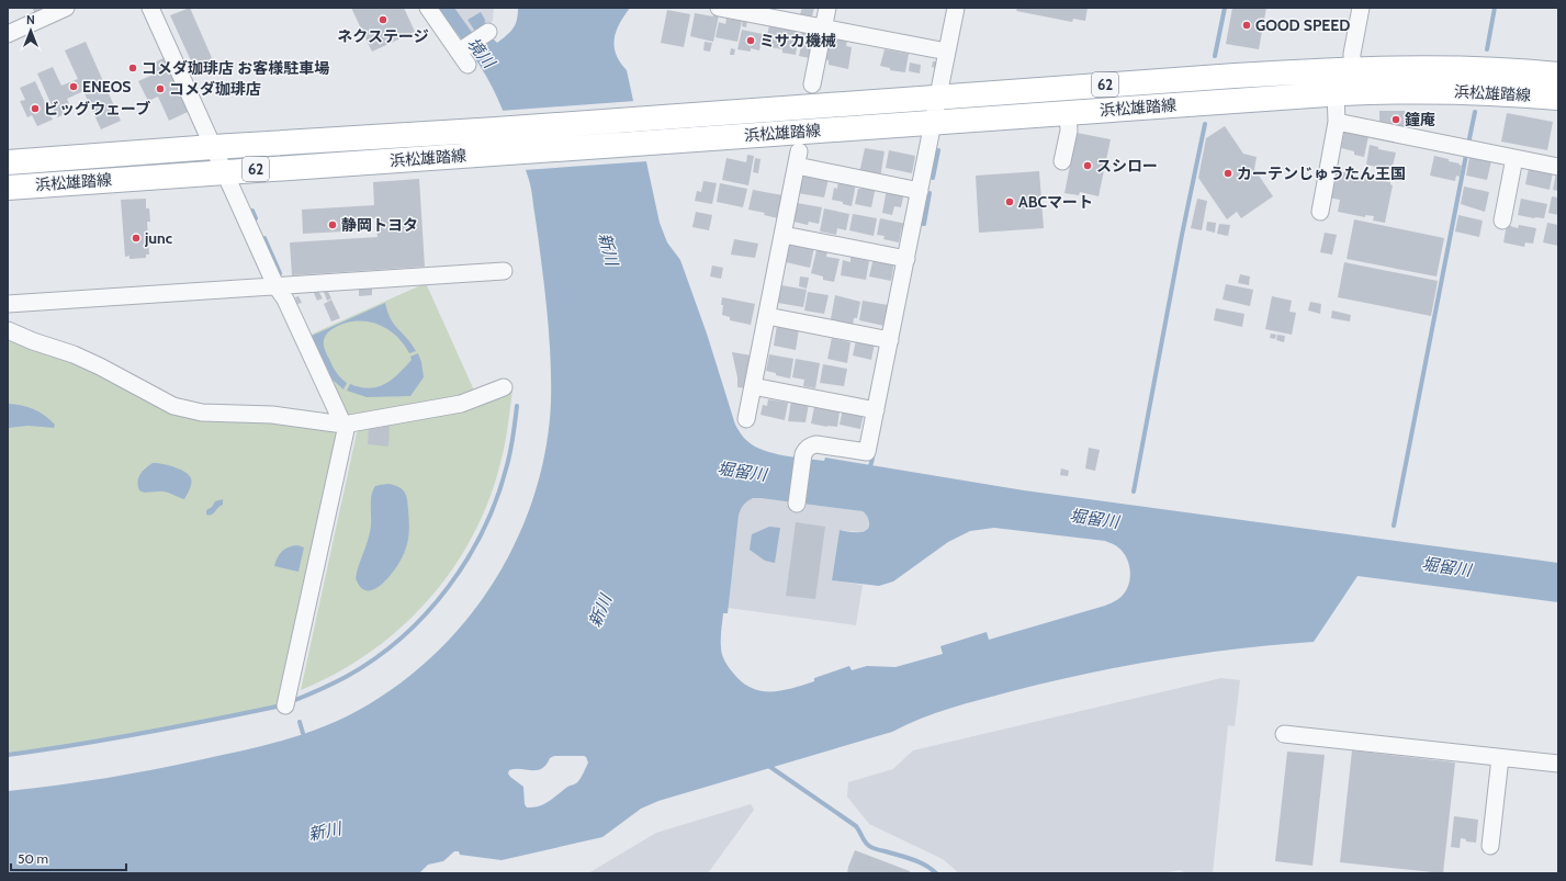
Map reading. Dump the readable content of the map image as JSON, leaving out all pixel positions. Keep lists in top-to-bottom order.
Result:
{
  "streets": {
    "main road": ["62", "浜松雄踏線"]
  },
  "water": ["境川", "新川", "堀留川"],
  "places": [
    "ネクステージ",
    "GOOD SPEED",
    "ミサカ機械",
    "コメダ珈琲店 お客様駐車場",
    "ENEOS",
    "コメダ珈琲店",
    "ビッグウェーブ",
    "鐘庵",
    "スシロー",
    "カーテンじゅうたん王国",
    "ABCマート",
    "静岡トヨタ",
    "junc"
  ],
  "scale_bar": "50 m",
  "north": "top"
}
